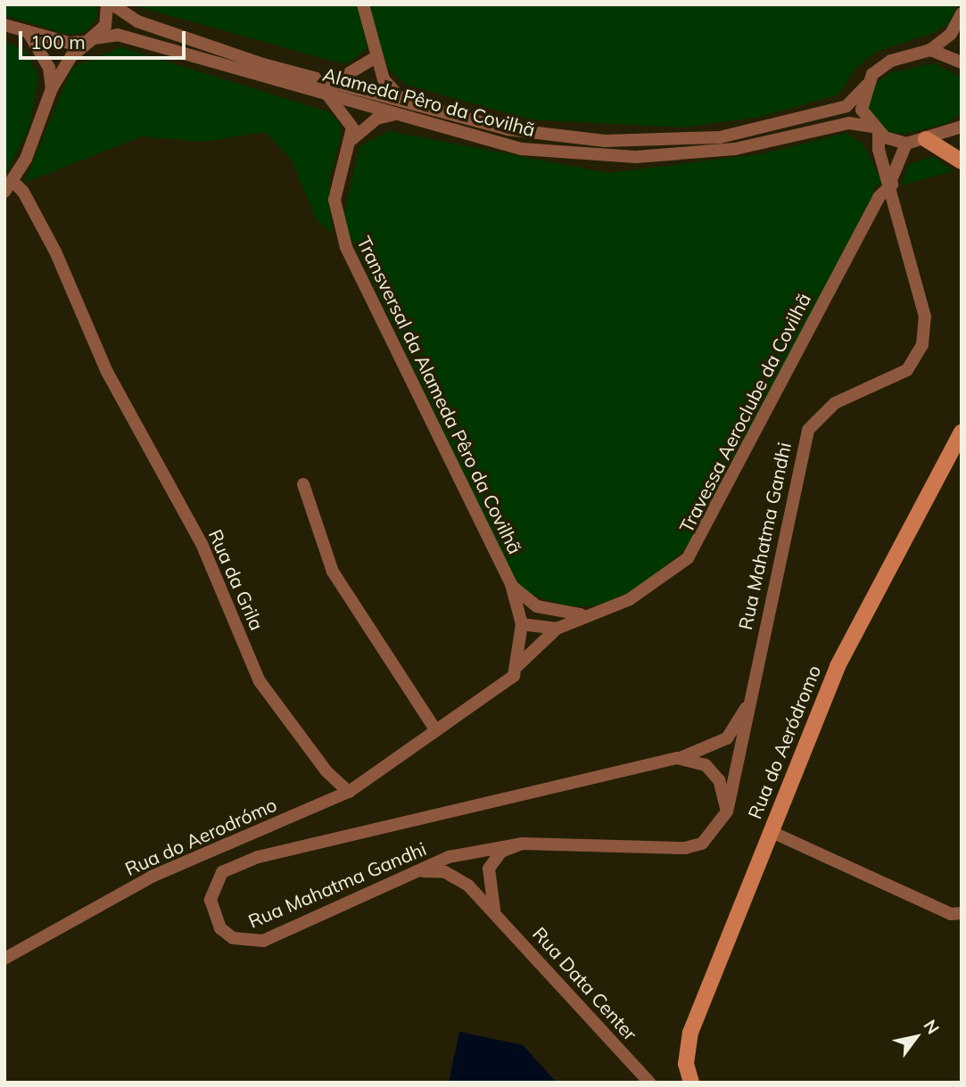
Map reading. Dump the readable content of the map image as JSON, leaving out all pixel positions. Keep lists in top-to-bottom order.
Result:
{
  "streets": {
    "main road": ["Rua do Aeródromo"],
    "street": [
      "Alameda Pêro da Covilhã",
      "Transversal da Alameda Pêro da Covilhã",
      "Travessa Aeroclube da Covilhã",
      "Rua Mahatma Gandhi",
      "Rua da Grila",
      "Rua do Aerodrómo",
      "Rua Data Center"
    ]
  },
  "crossings": [
    ["Alameda Pêro da Covilhã", "Rua Mahatma Gandhi"],
    ["Transversal da Alameda Pêro da Covilhã", "Travessa Aeroclube da Covilhã"],
    ["Travessa Aeroclube da Covilhã", "Rua Mahatma Gandhi"],
    ["Rua Mahatma Gandhi", "Rua Data Center"],
    ["Rua da Grila", "Rua do Aerodrómo"]
  ],
  "scale_bar": "100 m",
  "north": "top right"
}
